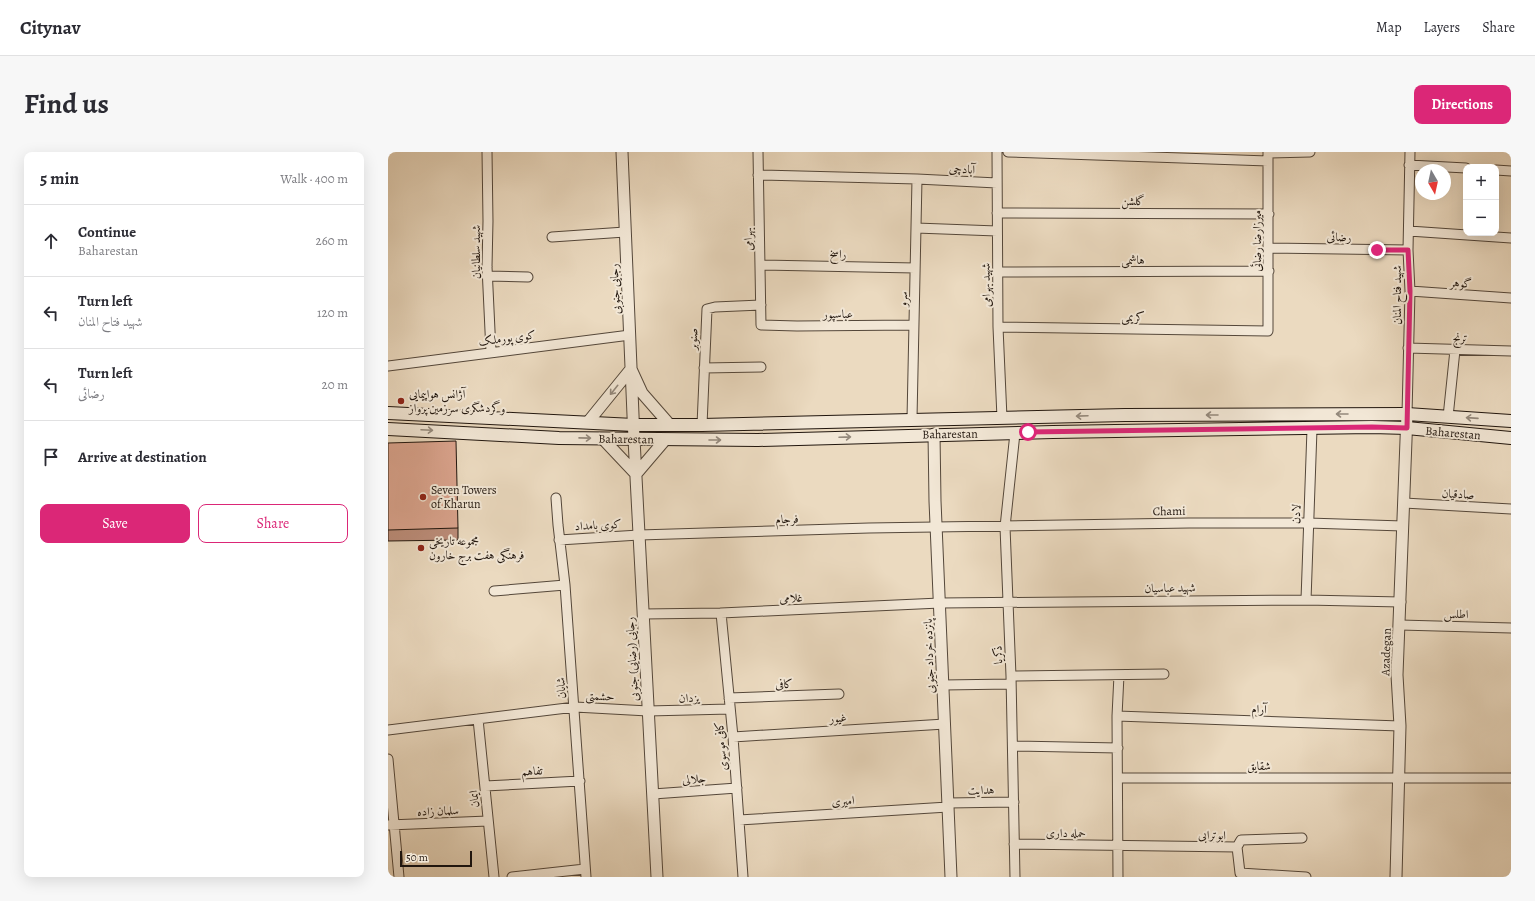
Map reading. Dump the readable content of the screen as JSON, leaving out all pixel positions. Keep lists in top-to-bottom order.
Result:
{
  "streets": {
    "main road": ["Baharestan"],
    "street": [
      "آبادچی",
      "گلشن",
      "رضائی",
      "بهرامی",
      "میرزارضا رضائی",
      "شهید سلطانیان",
      "راسخ",
      "هاشمی",
      "گوهر",
      "شهید بهرامی",
      "رجایی جنوبی",
      "شهید فتاح المنان",
      "سرو",
      "عباسپور",
      "کریمی",
      "کوی پورملک",
      "ترنج",
      "صنوبر",
      "صادقیان",
      "Chami",
      "لادن",
      "فرجام",
      "کوی بامداد",
      "شهید عباسیان",
      "غلامی",
      "اطلس",
      "Azadegan",
      "ذکریا",
      "پانزده خرداد جنوبی",
      "رجایی (رضایی) جنوبی",
      "کافی",
      "شایان",
      "حشمتی",
      "یزدان",
      "آرام",
      "غیور",
      "کافی موسوی",
      "شقایق",
      "تفاهم",
      "جلالی",
      "هدایت",
      "ایمان",
      "امیری",
      "سلمان زاده",
      "حمله داری",
      "ابوترابی"
    ]
  },
  "crossings": [
    ["آبادچی", "بهرامی"],
    ["آبادچی", "شهید بهرامی"],
    ["آبادچی", "سرو"],
    ["گلشن", "میرزارضا رضائی"],
    ["گلشن", "شهید بهرامی"],
    ["رضائی", "میرزارضا رضائی"],
    ["رضائی", "شهید فتاح المنان"],
    ["بهرامی", "راسخ"],
    ["بهرامی", "عباسپور"],
    ["بهرامی", "صنوبر"],
    ["میرزارضا رضائی", "هاشمی"],
    ["میرزارضا رضائی", "کریمی"],
    ["شهید سلطانیان", "کوی پورملک"],
    ["راسخ", "سرو"],
    ["هاشمی", "شهید بهرامی"],
    ["گوهر", "شهید فتاح المنان"],
    ["شهید بهرامی", "کریمی"],
    ["شهید بهرامی", "Baharestan"],
    ["رجایی جنوبی", "کوی پورملک"],
    ["رجایی جنوبی", "Baharestan"],
    ["رجایی جنوبی", "رجایی (رضایی) جنوبی"],
    ["شهید فتاح المنان", "ترنج"],
    ["شهید فتاح المنان", "Baharestan"],
    ["شهید فتاح المنان", "Azadegan"],
    ["سرو", "عباسپور"],
    ["سرو", "Baharestan"],
    ["صنوبر", "Baharestan"],
    ["Baharestan", "لادن"],
    ["Baharestan", "Azadegan"],
    ["Baharestan", "ذکریا"],
    ["Baharestan", "پانزده خرداد جنوبی"],
    ["Baharestan", "رجایی (رضایی) جنوبی"],
    ["صادقیان", "Azadegan"],
    ["Chami", "لادن"],
    ["Chami", "فرجام"],
    ["Chami", "Azadegan"],
    ["Chami", "ذکریا"],
    ["Chami", "پانزده خرداد جنوبی"],
    ["لادن", "شهید عباسیان"],
    ["فرجام", "کوی بامداد"],
    ["فرجام", "پانزده خرداد جنوبی"],
    ["فرجام", "رجایی (رضایی) جنوبی"],
    ["کوی بامداد", "رجایی (رضایی) جنوبی"],
    ["کوی بامداد", "شایان"],
    ["شهید عباسیان", "غلامی"],
    ["شهید عباسیان", "Azadegan"],
    ["شهید عباسیان", "ذکریا"],
    ["شهید عباسیان", "پانزده خرداد جنوبی"],
    ["غلامی", "پانزده خرداد جنوبی"],
    ["غلامی", "رجایی (رضایی) جنوبی"],
    ["غلامی", "کافی موسوی"],
    ["اطلس", "Azadegan"],
    ["Azadegan", "آرام"],
    ["Azadegan", "شقایق"],
    ["ذکریا", "هدایت"],
    ["ذکریا", "حمله داری"],
    ["پانزده خرداد جنوبی", "غیور"],
    ["پانزده خرداد جنوبی", "هدایت"],
    ["پانزده خرداد جنوبی", "امیری"],
    ["رجایی (رضایی) جنوبی", "حشمتی"],
    ["رجایی (رضایی) جنوبی", "یزدان"],
    ["رجایی (رضایی) جنوبی", "جلالی"],
    ["کافی", "کافی موسوی"],
    ["شایان", "حشمتی"],
    ["شایان", "تفاهم"],
    ["حشمتی", "یزدان"],
    ["حشمتی", "ایمان"],
    ["یزدان", "کافی موسوی"],
    ["غیور", "کافی موسوی"],
    ["کافی موسوی", "جلالی"],
    ["کافی موسوی", "امیری"],
    ["تفاهم", "ایمان"],
    ["هدایت", "امیری"],
    ["ایمان", "سلمان زاده"],
    ["حمله داری", "ابوترابی"]
  ],
  "places": ["آژانس هواپیمایی و‌گردشگری سرزمین پرواز", "Seven Towers of Kharun", "مجموعه تاریخی فرهنگی هفت برج خارون"],
  "scale_bar": "50 m",
  "north": "bottom",
  "page": {
    "header": "Citynav",
    "nav": ["Map", "Layers", "Share"],
    "title": "Find us",
    "buttons": [
      "Directions",
      ["Save", "Share"]
    ],
    "heading": ["5 min", "Walk · 400 m"],
    "map_buttons": ["+", "−"],
    "list": [
      ["Continue", "Baharestan", "260 m"],
      ["Turn left", "شهید فتاح المنان", "120 m"],
      ["Turn left", "رضائی", "20 m"],
      "Arrive at destination"
    ],
    "scale": "50 m"
  }
}
